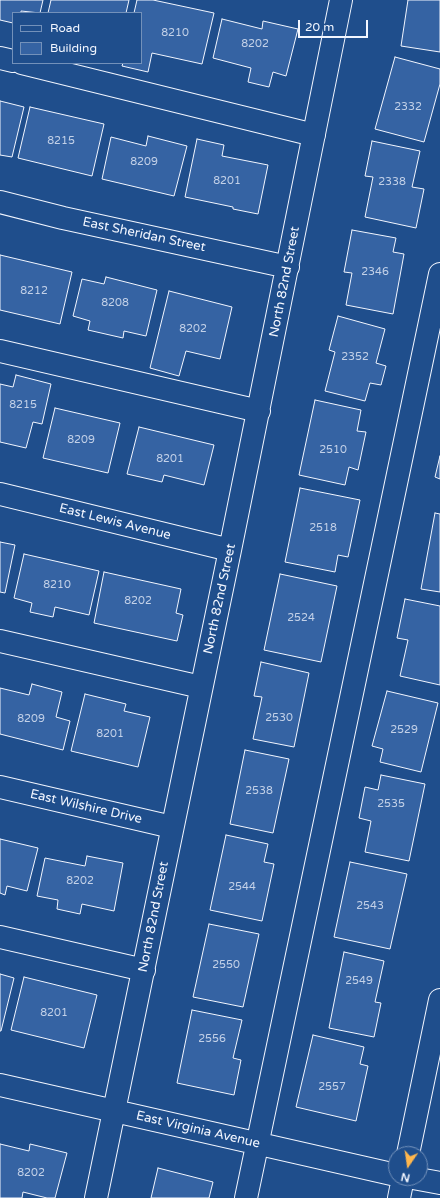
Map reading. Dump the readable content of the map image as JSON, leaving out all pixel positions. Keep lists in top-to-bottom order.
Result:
{
  "streets": {
    "street": [
      "East Sheridan Street",
      "North 82nd Street",
      "East Lewis Avenue",
      "East Wilshire Drive",
      "East Virginia Avenue"
    ]
  },
  "crossings": [
    ["East Sheridan Street", "North 82nd Street"],
    ["North 82nd Street", "East Lewis Avenue"],
    ["North 82nd Street", "East Wilshire Drive"],
    ["North 82nd Street", "East Virginia Avenue"]
  ],
  "house_numbers": [
    "8210",
    "8202",
    "2332",
    "8215",
    "8209",
    "8201",
    "2338",
    "2346",
    "8212",
    "8208",
    "8202",
    "2352",
    "8215",
    "8209",
    "2510",
    "8201",
    "2518",
    "8210",
    "8202",
    "2524",
    "2530",
    "8209",
    "2529",
    "8201",
    "2538",
    "2535",
    "8202",
    "2544",
    "2543",
    "2550",
    "2549",
    "8201",
    "2556",
    "2557",
    "8202"
  ],
  "legend": ["Road", "Building"],
  "scale_bar": "20 m",
  "north": "bottom"
}
